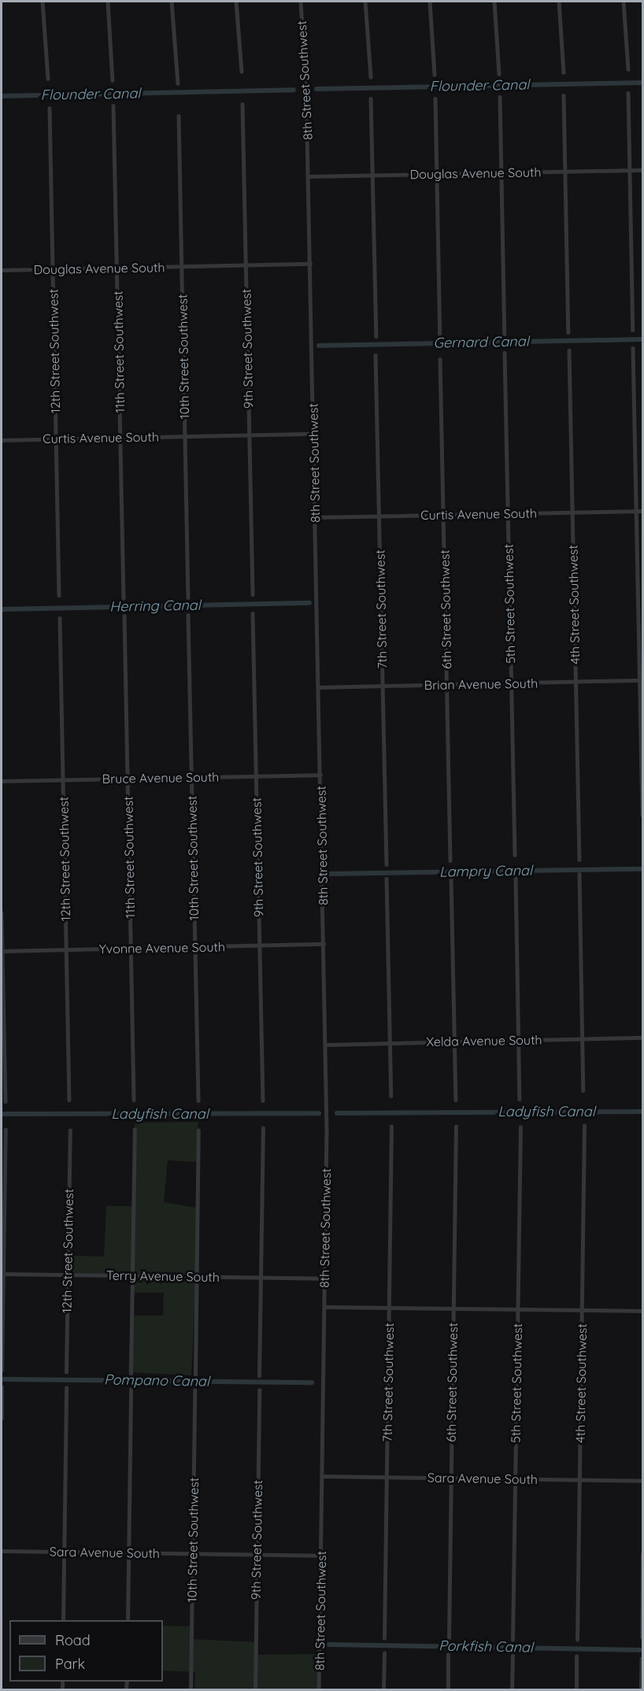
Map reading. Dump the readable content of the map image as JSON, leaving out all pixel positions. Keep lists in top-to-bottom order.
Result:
{
  "streets": {
    "street": [
      "8th Street Southwest",
      "Douglas Avenue South",
      "9th Street Southwest",
      "12th Street Southwest",
      "11th Street Southwest",
      "10th Street Southwest",
      "Curtis Avenue South",
      "5th Street Southwest",
      "4th Street Southwest",
      "7th Street Southwest",
      "6th Street Southwest",
      "Brian Avenue South",
      "Bruce Avenue South",
      "Yvonne Avenue South",
      "Xelda Avenue South",
      "Terry Avenue South",
      "Sara Avenue South"
    ]
  },
  "crossings": [
    ["8th Street Southwest", "Douglas Avenue South"],
    ["8th Street Southwest", "Curtis Avenue South"],
    ["8th Street Southwest", "Brian Avenue South"],
    ["8th Street Southwest", "Bruce Avenue South"],
    ["8th Street Southwest", "Yvonne Avenue South"],
    ["8th Street Southwest", "Xelda Avenue South"],
    ["8th Street Southwest", "Terry Avenue South"],
    ["8th Street Southwest", "Sara Avenue South"],
    ["Douglas Avenue South", "9th Street Southwest"],
    ["Douglas Avenue South", "12th Street Southwest"],
    ["Douglas Avenue South", "11th Street Southwest"],
    ["Douglas Avenue South", "10th Street Southwest"],
    ["9th Street Southwest", "Curtis Avenue South"],
    ["9th Street Southwest", "Bruce Avenue South"],
    ["9th Street Southwest", "Yvonne Avenue South"],
    ["9th Street Southwest", "Sara Avenue South"],
    ["12th Street Southwest", "Curtis Avenue South"],
    ["12th Street Southwest", "Bruce Avenue South"],
    ["12th Street Southwest", "Yvonne Avenue South"],
    ["12th Street Southwest", "Terry Avenue South"],
    ["11th Street Southwest", "Curtis Avenue South"],
    ["11th Street Southwest", "Bruce Avenue South"],
    ["11th Street Southwest", "Yvonne Avenue South"],
    ["10th Street Southwest", "Curtis Avenue South"],
    ["10th Street Southwest", "Bruce Avenue South"],
    ["10th Street Southwest", "Yvonne Avenue South"],
    ["10th Street Southwest", "Sara Avenue South"],
    ["Curtis Avenue South", "5th Street Southwest"],
    ["Curtis Avenue South", "4th Street Southwest"],
    ["Curtis Avenue South", "7th Street Southwest"],
    ["Curtis Avenue South", "6th Street Southwest"],
    ["5th Street Southwest", "Brian Avenue South"],
    ["5th Street Southwest", "Sara Avenue South"],
    ["4th Street Southwest", "Brian Avenue South"],
    ["4th Street Southwest", "Sara Avenue South"],
    ["7th Street Southwest", "Brian Avenue South"],
    ["7th Street Southwest", "Sara Avenue South"],
    ["6th Street Southwest", "Brian Avenue South"],
    ["6th Street Southwest", "Sara Avenue South"]
  ],
  "water": [
    "Flounder Canal",
    "Gernard Canal",
    "Herring Canal",
    "Lampry Canal",
    "Ladyfish Canal",
    "Pompano Canal",
    "Porkfish Canal"
  ],
  "legend": ["Road", "Park"]
}
